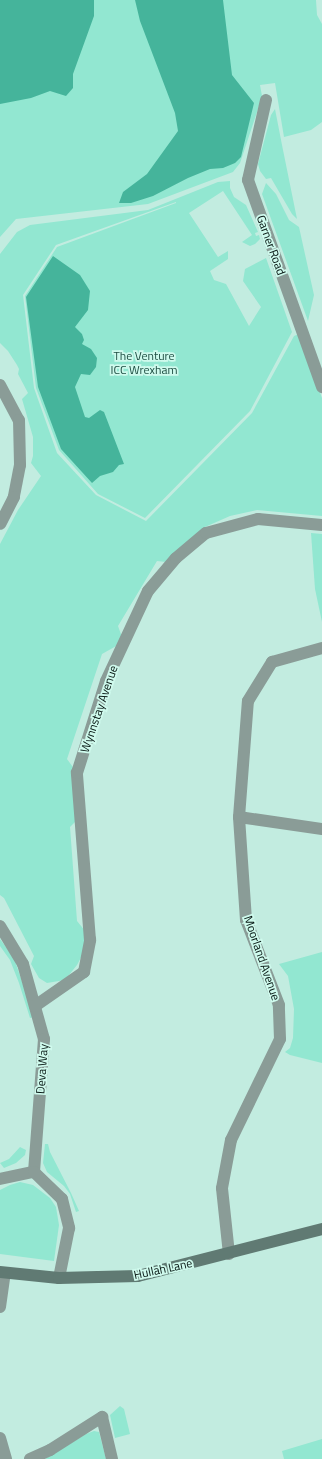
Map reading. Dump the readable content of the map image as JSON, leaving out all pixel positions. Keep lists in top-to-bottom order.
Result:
{
  "streets": {
    "street": [
      "Garner Road",
      "Wynnstay Avenue",
      "Moorland Avenue",
      "Deva Way",
      "Hullah Lane"
    ]
  },
  "crossings": [
    ["Wynnstay Avenue", "Deva Way"],
    ["Moorland Avenue", "Hullah Lane"]
  ],
  "parks": ["The Venture ICC Wrexham"]
}
